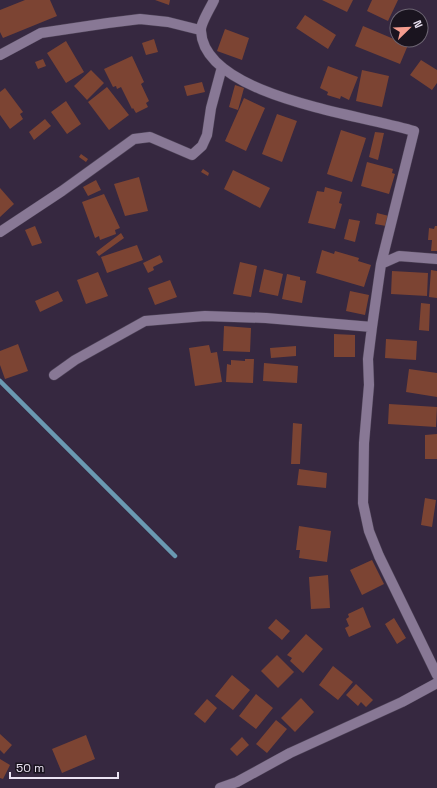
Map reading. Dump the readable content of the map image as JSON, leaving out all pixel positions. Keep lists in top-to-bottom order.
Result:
{
  "scale_bar": "50 m",
  "north": "top right"
}
